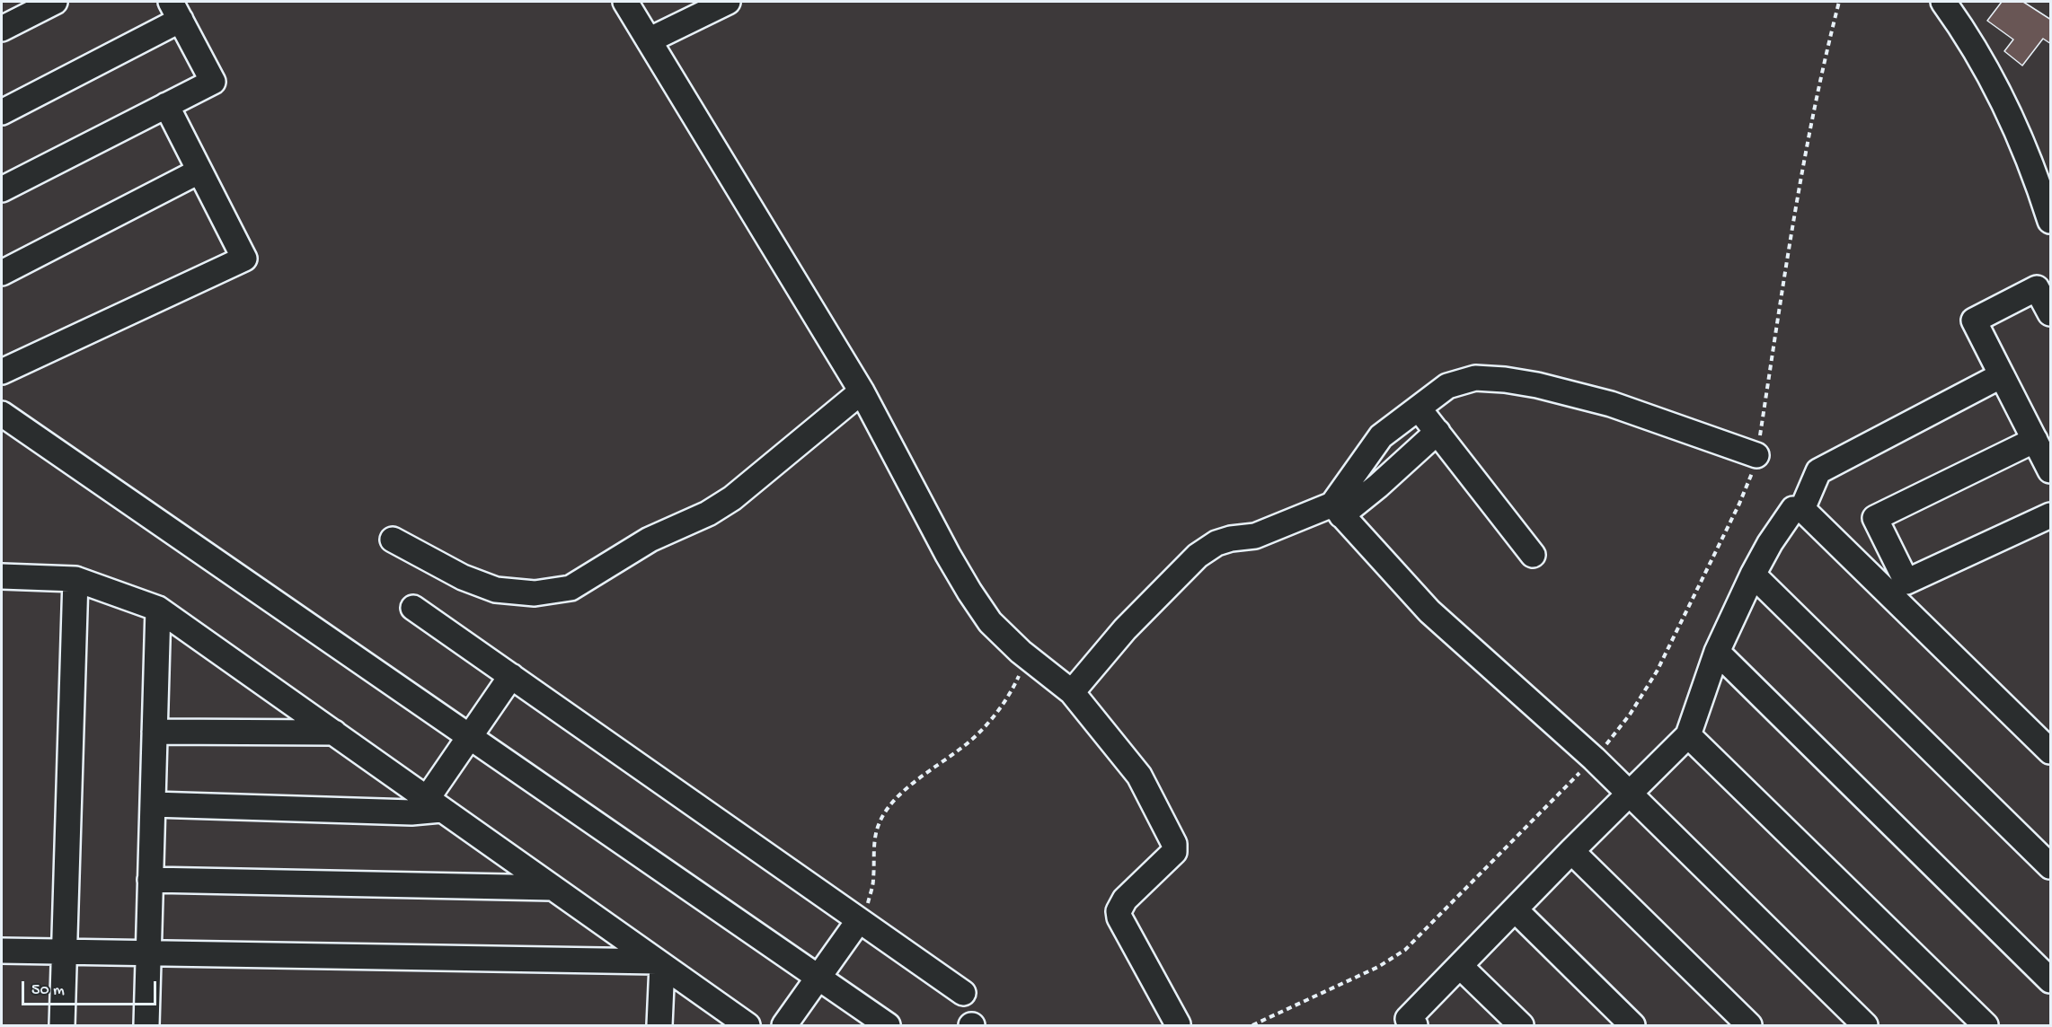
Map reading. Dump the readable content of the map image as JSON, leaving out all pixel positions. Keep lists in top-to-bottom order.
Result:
{
  "scale_bar": "50 m"
}
